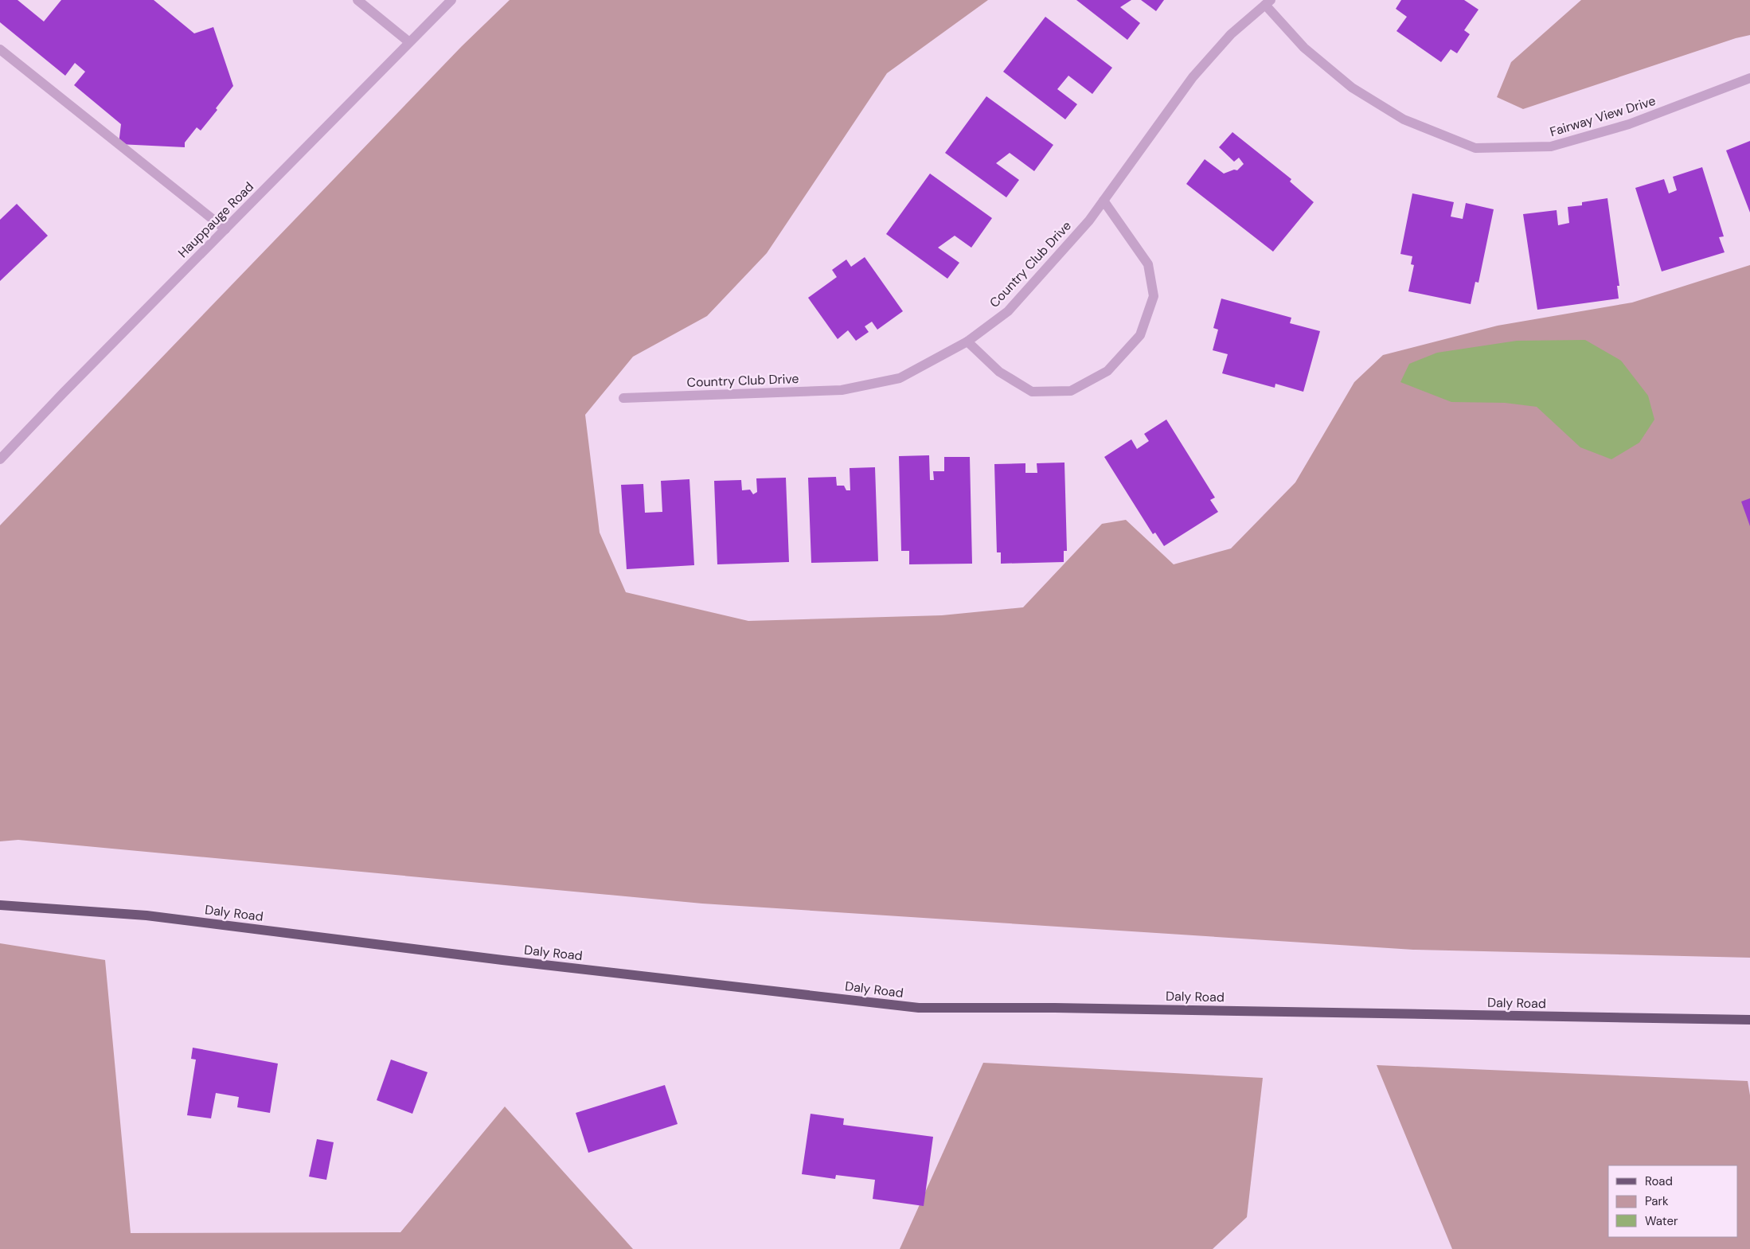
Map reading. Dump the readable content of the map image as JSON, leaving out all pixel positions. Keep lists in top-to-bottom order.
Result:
{
  "streets": {
    "main road": ["Daly Road"],
    "street": ["Fairway View Drive", "Hauppauge Road", "Country Club Drive"]
  },
  "crossings": [
    ["Fairway View Drive", "Country Club Drive"]
  ],
  "legend": ["Road", "Park", "Water"]
}
